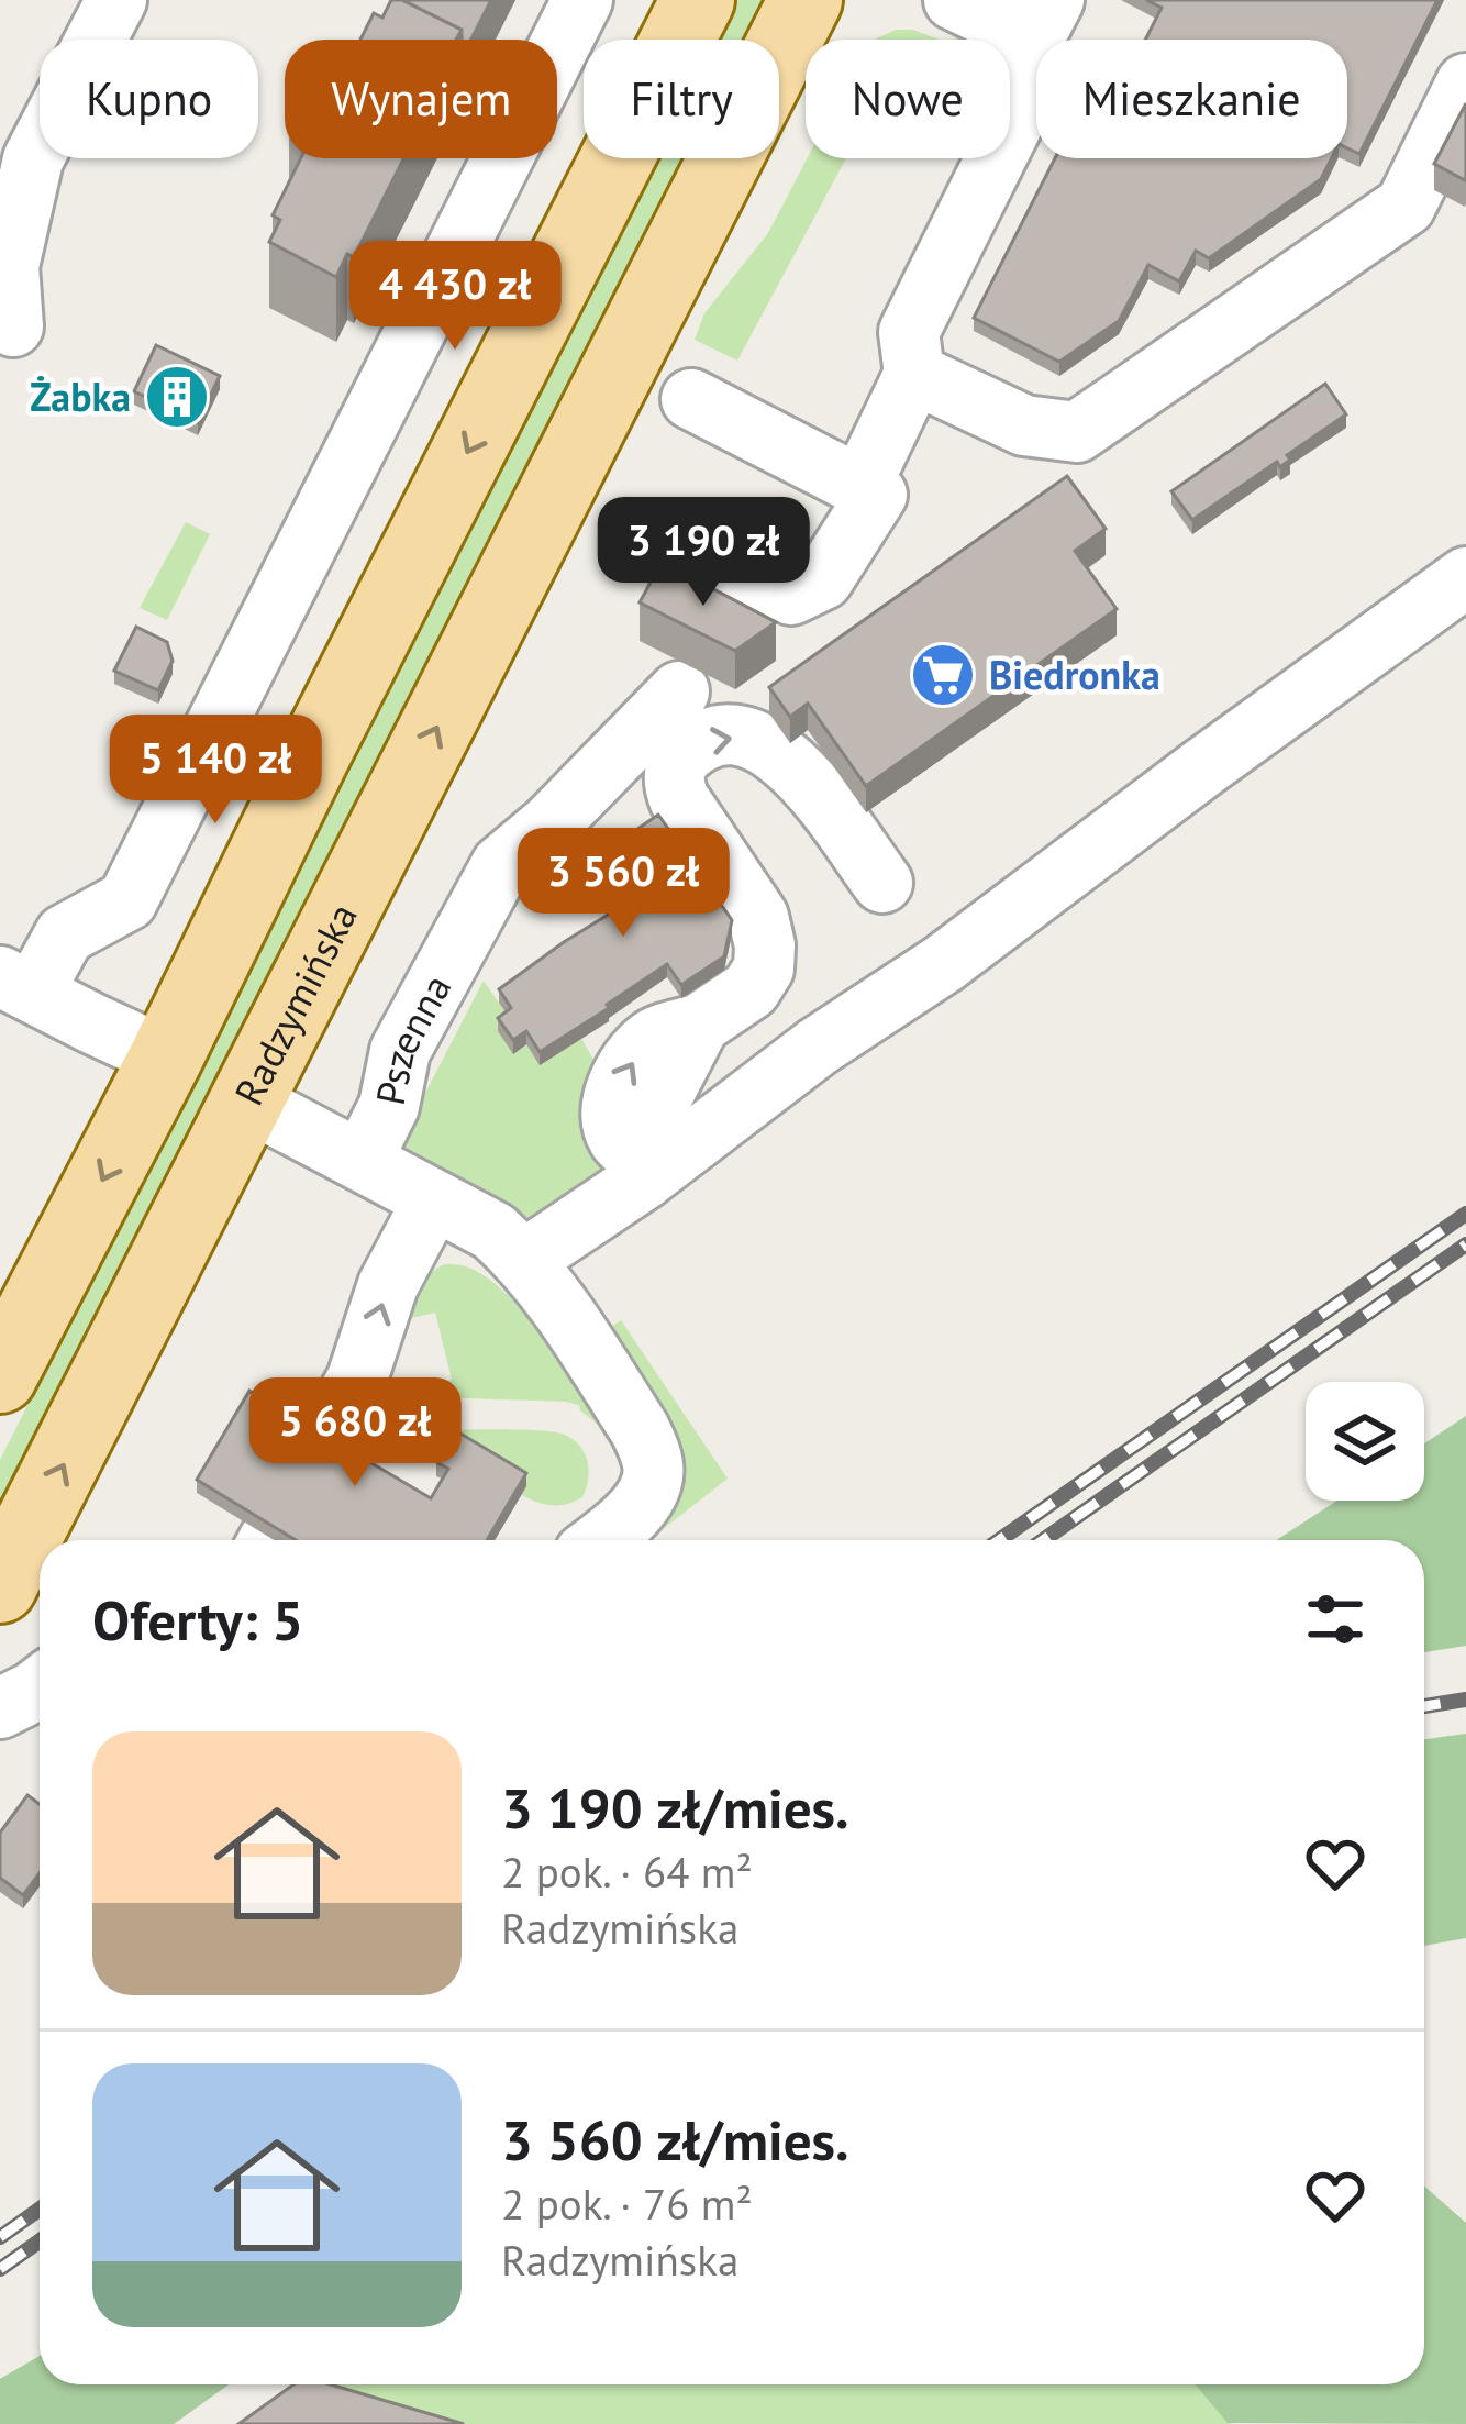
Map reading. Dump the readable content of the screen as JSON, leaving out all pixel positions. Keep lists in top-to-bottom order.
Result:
{
  "streets": {
    "main road": ["Radzymińska"],
    "street": ["Pszenna"]
  },
  "places": {
    "building": ["Żabka"],
    "supermarket": ["Biedronka"]
  },
  "page": {
    "chip": [
      "Kupno",
      "Wynajem",
      "Filtry",
      "Nowe",
      "Mieszkanie"
    ],
    "price": [
      "4 430 zł",
      "3 190 zł",
      "5 140 zł",
      "3 560 zł",
      "5 680 zł"
    ],
    "heading": "Oferty: 5",
    "list": [
      {
        "name": "3 190 zł/mies.",
        "note": "2 pok. · 64 m² · Radzymińska"
      },
      {
        "name": "3 560 zł/mies.",
        "note": "2 pok. · 76 m² · Radzymińska"
      }
    ]
  }
}
